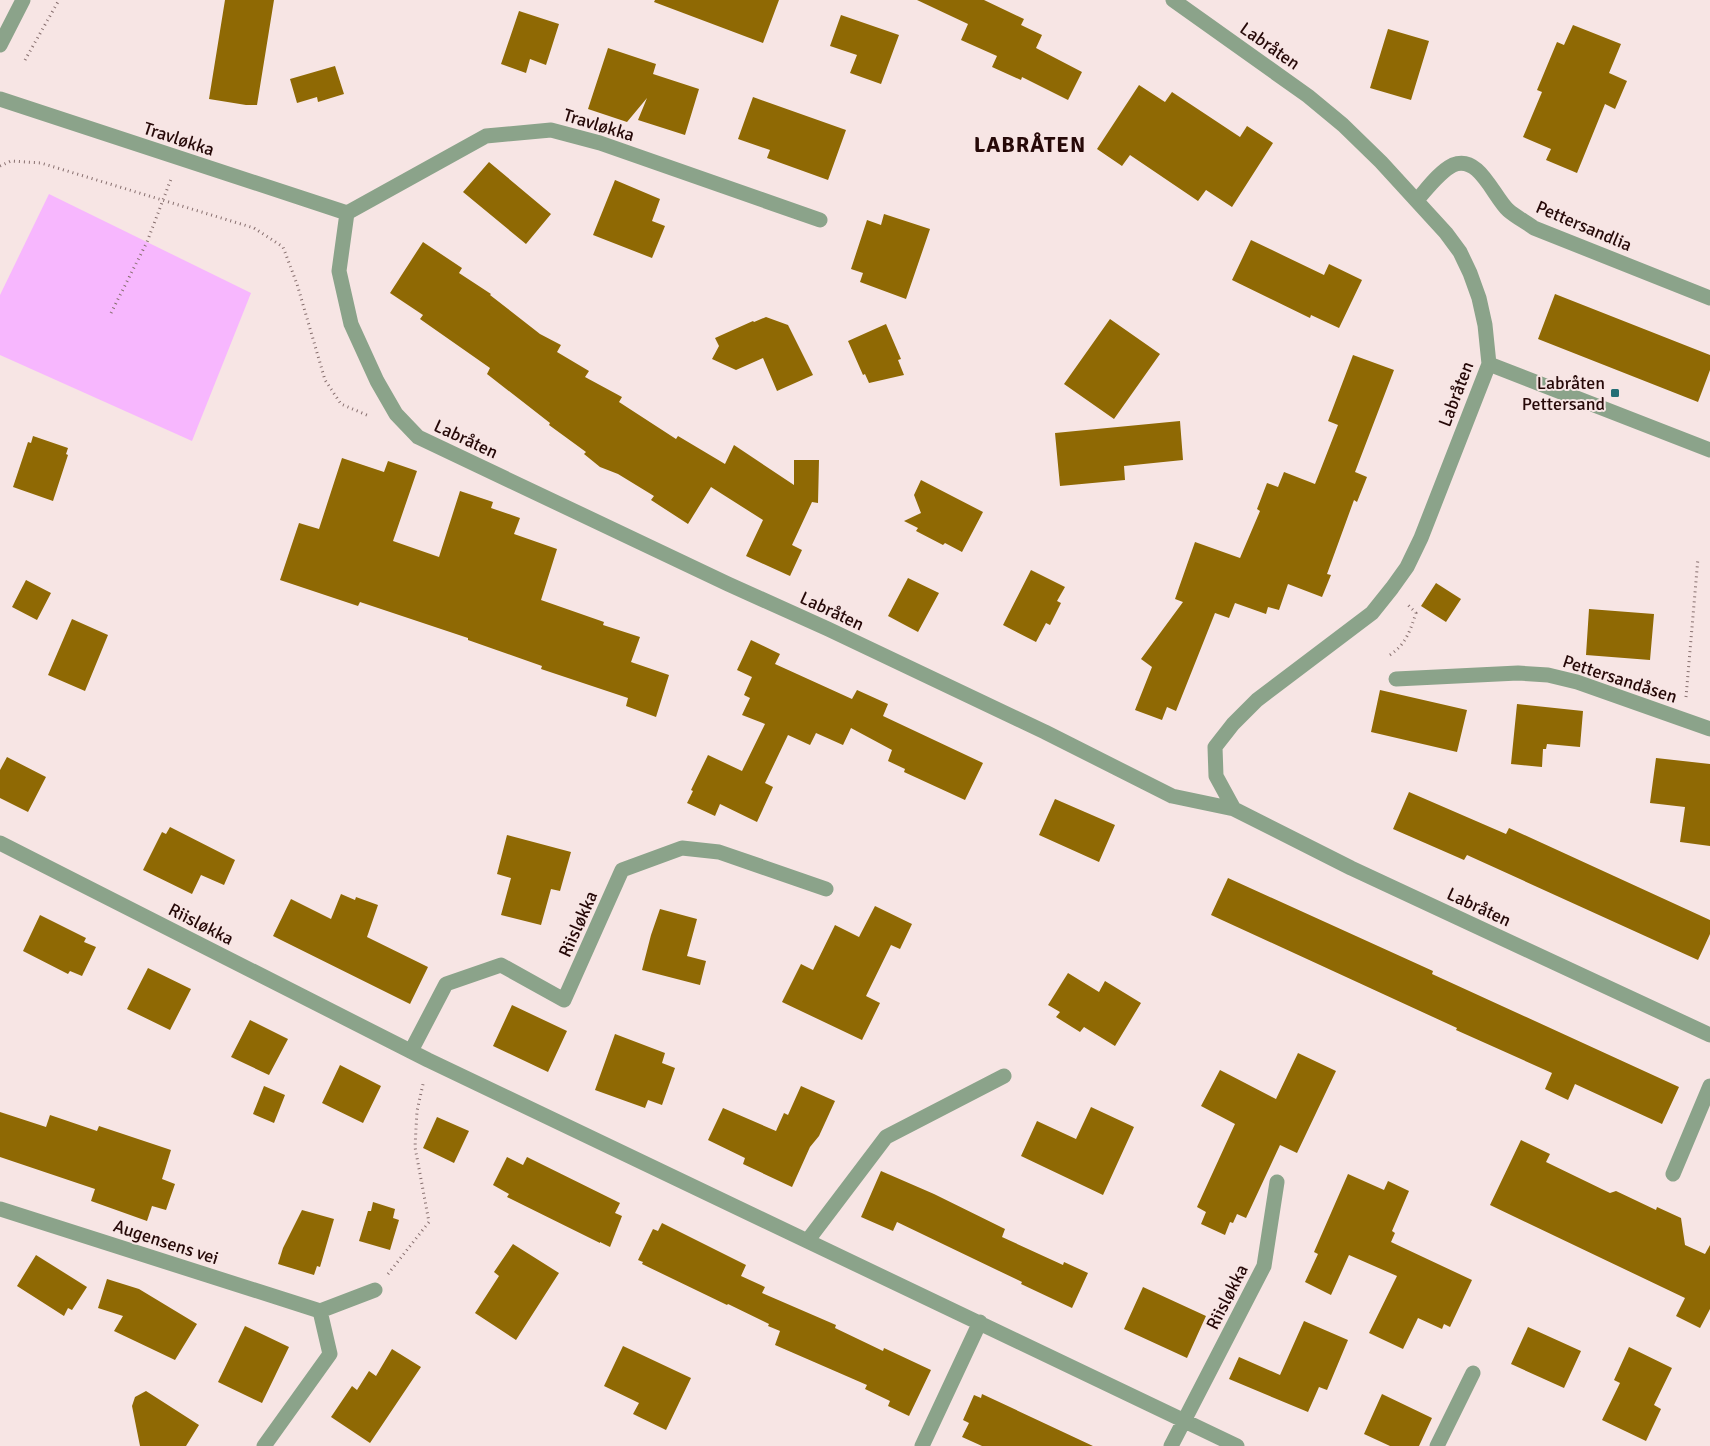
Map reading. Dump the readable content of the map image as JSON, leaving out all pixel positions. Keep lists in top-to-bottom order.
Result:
{
  "streets": {
    "street": [
      "Labråten",
      "Travløkka",
      "Pettersandlia",
      "Pettersandåsen",
      "Riisløkka",
      "Augensens vei"
    ]
  },
  "crossings": [
    ["Labråten", "Travløkka"],
    ["Labråten", "Pettersandlia"]
  ],
  "districts": ["LABRÅTEN"],
  "places": {
    "transit": ["Labråten Pettersand"]
  }
}
